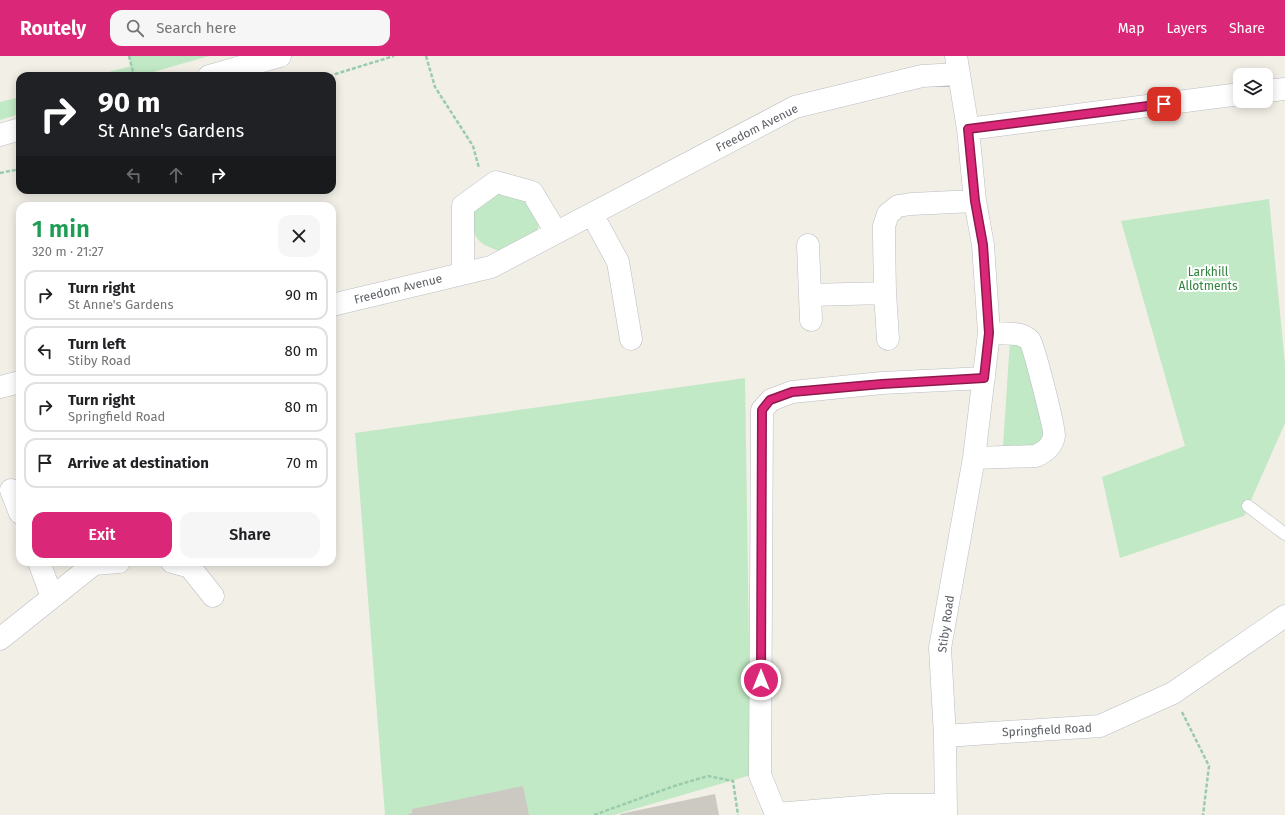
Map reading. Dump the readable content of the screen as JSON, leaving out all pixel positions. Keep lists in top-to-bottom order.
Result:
{
  "streets": {
    "street": ["Freedom Avenue", "Stiby Road", "Springfield Road"]
  },
  "crossings": [
    ["Freedom Avenue", "Stiby Road"],
    ["Stiby Road", "Springfield Road"]
  ],
  "parks": ["Larkhill Allotments"],
  "page": {
    "header": "Routely",
    "search": "Search here",
    "nav": ["Map", "Layers", "Share"],
    "turn": ["90 m", "St Anne's Gardens"],
    "heading": ["1 min", "320 m · 21:27"],
    "list": [
      {
        "name": "Turn right",
        "note": "St Anne's Gardens",
        "value": "90 m"
      },
      {
        "name": "Turn left",
        "note": "Stiby Road",
        "value": "80 m"
      },
      {
        "name": "Turn right",
        "note": "Springfield Road",
        "value": "80 m"
      },
      {
        "name": "Arrive at destination",
        "value": "70 m"
      }
    ],
    "buttons": ["Exit", "Share"]
  }
}
